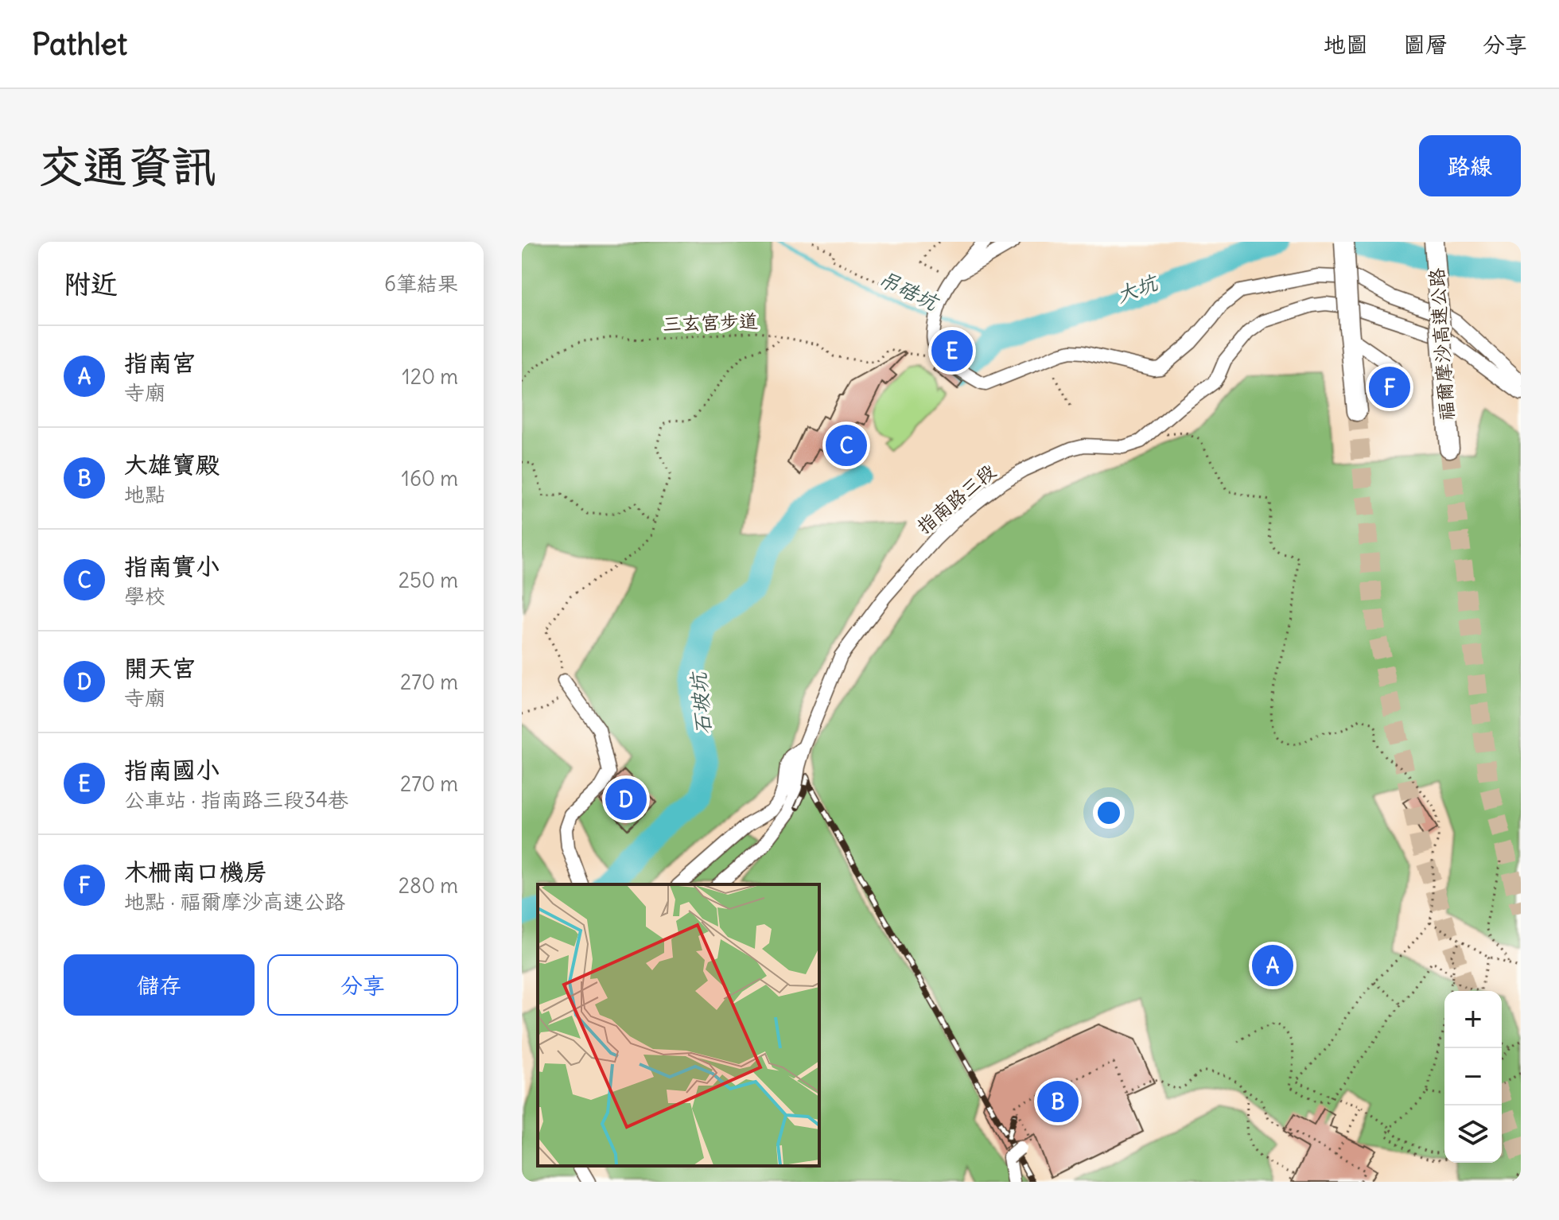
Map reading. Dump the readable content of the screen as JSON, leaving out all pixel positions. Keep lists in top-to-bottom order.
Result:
{
  "streets": {
    "highway": ["福爾摩沙高速公路"],
    "street": ["指南路三段"],
    "path": ["三玄宮步道"]
  },
  "water": ["大坑", "吊硞坑", "石坡坑"],
  "page": {
    "header": "Pathlet",
    "nav": ["地圖", "圖層", "分享"],
    "buttons": [
      "路線",
      ["儲存", "分享"]
    ],
    "title": "交通資訊",
    "heading": ["附近", "6筆結果"],
    "list": [
      {
        "mark": "A",
        "name": "指南宮",
        "note": "寺廟",
        "value": "120 m"
      },
      {
        "mark": "B",
        "name": "大雄寶殿",
        "note": "地點",
        "value": "160 m"
      },
      {
        "mark": "C",
        "name": "指南實小",
        "note": "學校",
        "value": "250 m"
      },
      {
        "mark": "D",
        "name": "開天宮",
        "note": "寺廟",
        "value": "270 m"
      },
      {
        "mark": "E",
        "name": "指南國小",
        "note": "公車站 · 指南路三段34巷",
        "value": "270 m"
      },
      {
        "mark": "F",
        "name": "木柵南口機房",
        "note": "地點 · 福爾摩沙高速公路",
        "value": "280 m"
      }
    ],
    "pins": [
      "E",
      "F",
      "C",
      "D",
      "A",
      "B"
    ],
    "map_buttons": ["+", "−"]
  }
}
